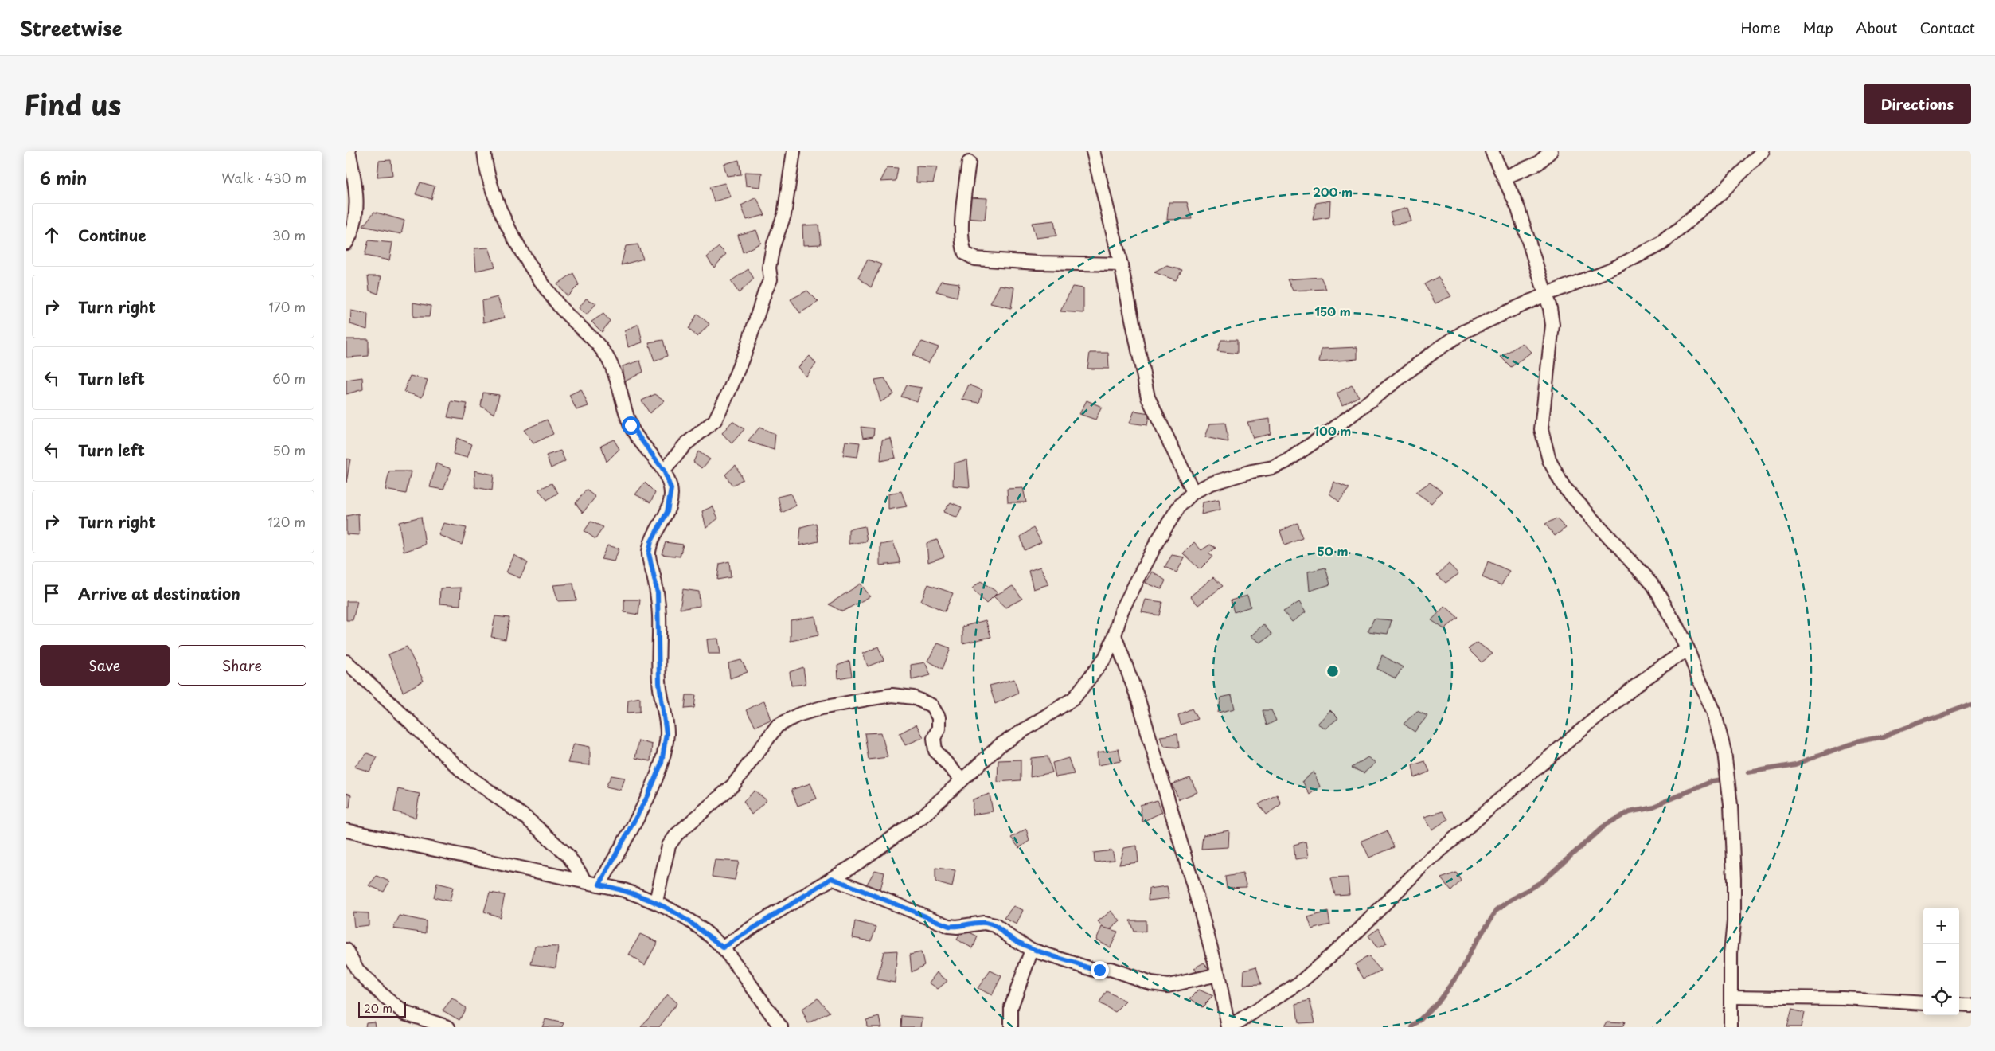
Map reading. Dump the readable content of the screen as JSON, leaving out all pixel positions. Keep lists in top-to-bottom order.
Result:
{
  "scale_bar": "20 m",
  "page": {
    "header": "Streetwise",
    "nav": [
      "Home",
      "Map",
      "About",
      "Contact"
    ],
    "title": "Find us",
    "buttons": [
      "Directions",
      ["Save", "Share"]
    ],
    "heading": ["6 min", "Walk · 430 m"],
    "list": [
      ["Continue", "30 m"],
      ["Turn right", "170 m"],
      ["Turn left", "60 m"],
      ["Turn left", "50 m"],
      ["Turn right", "120 m"],
      "Arrive at destination"
    ],
    "map_buttons": ["+", "−"],
    "scale": "20 m"
  },
  "rings": [
    "200 m",
    "150 m",
    "100 m",
    "50 m"
  ]
}
